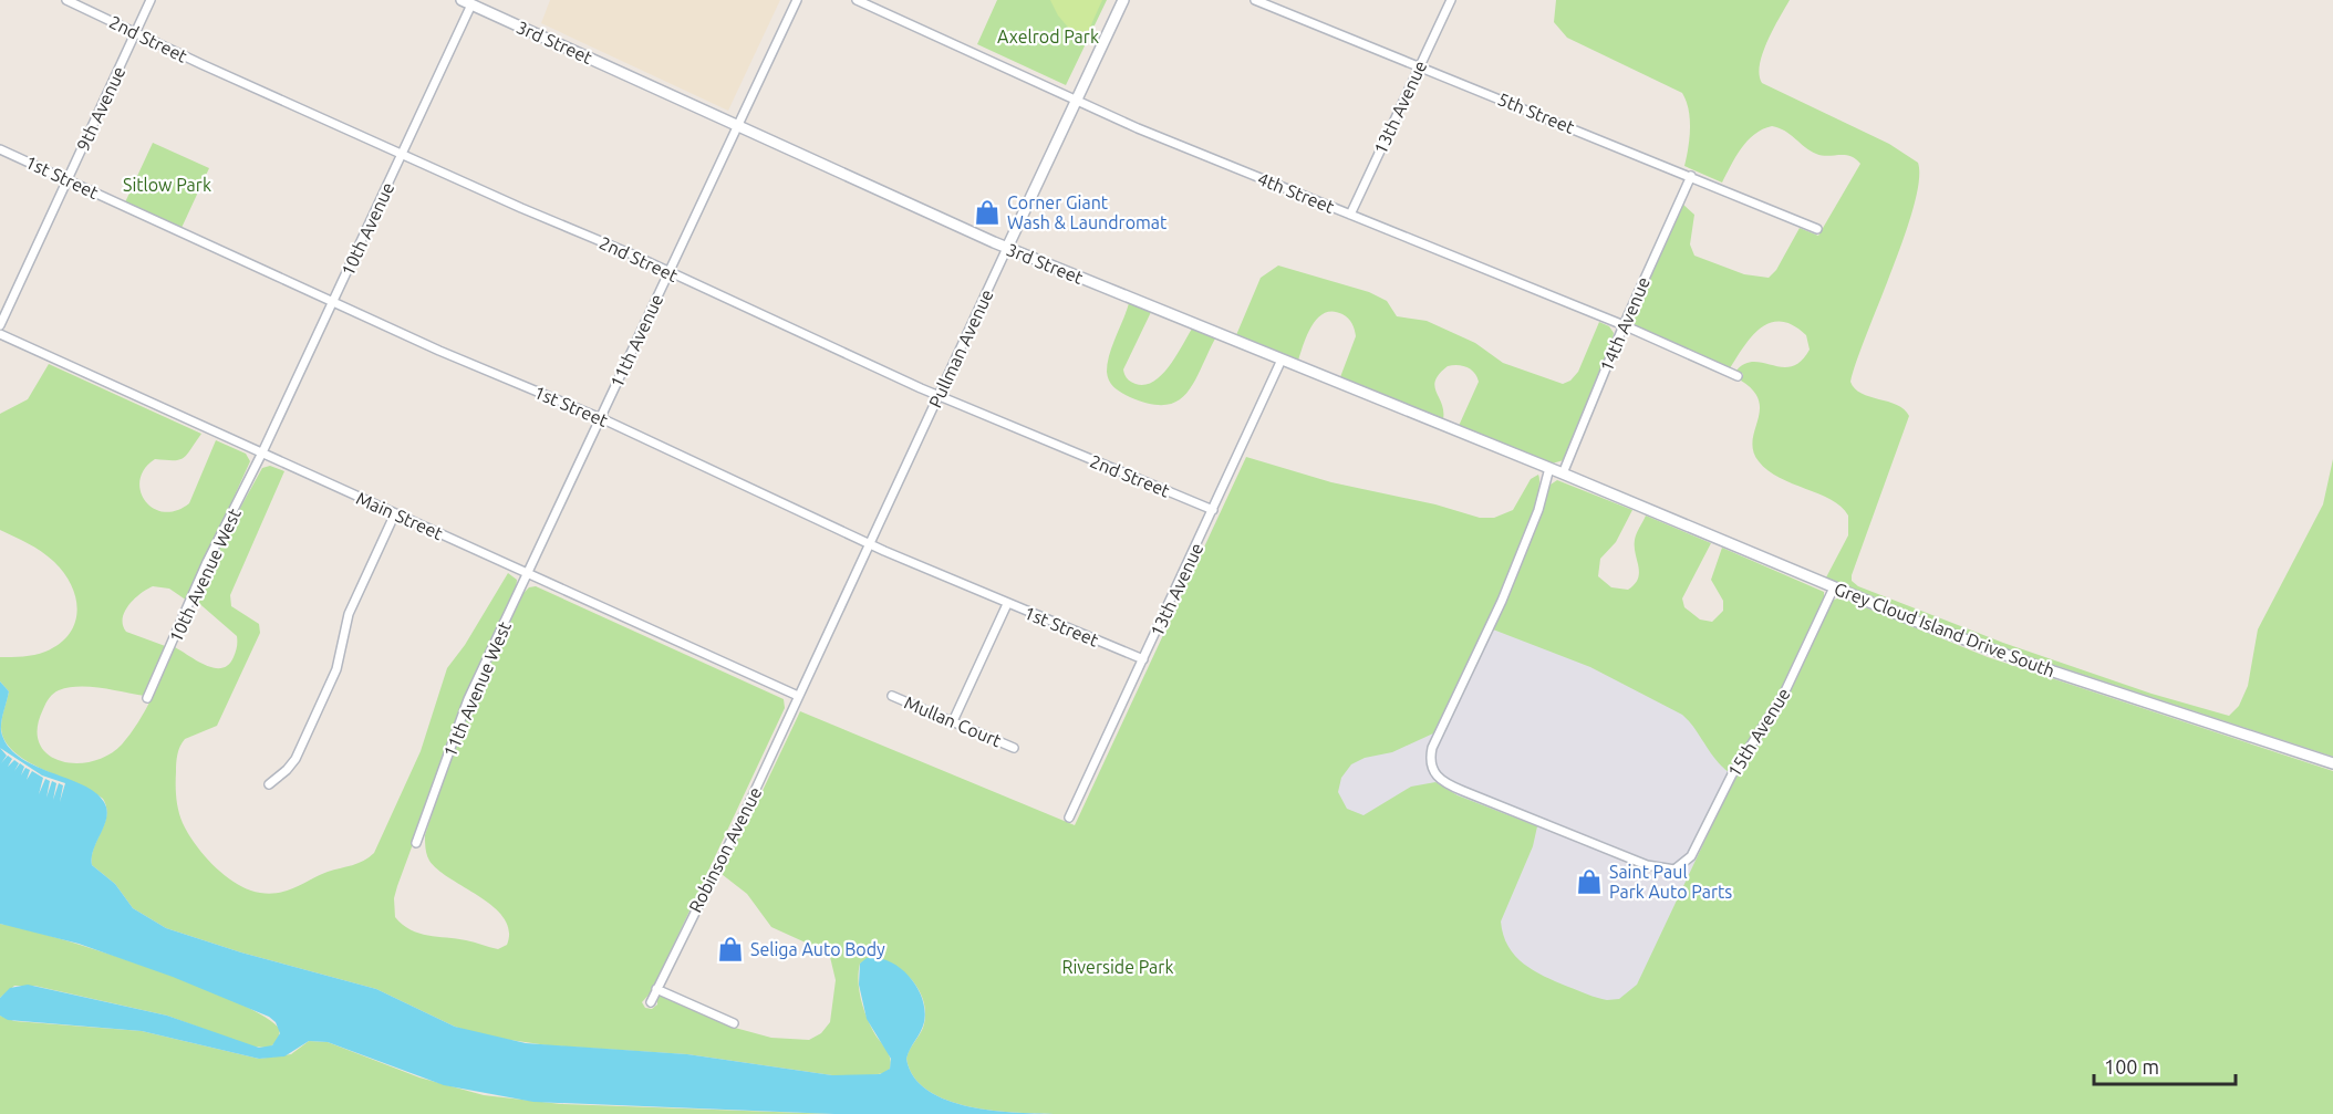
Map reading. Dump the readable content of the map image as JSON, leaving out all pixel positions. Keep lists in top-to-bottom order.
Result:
{
  "streets": {
    "street": [
      "2nd Street",
      "3rd Street",
      "13th Avenue",
      "9th Avenue",
      "5th Street",
      "1st Street",
      "4th Street",
      "10th Avenue",
      "14th Avenue",
      "11th Avenue",
      "Pullman Avenue",
      "Main Street",
      "10th Avenue West",
      "Grey Cloud Island Drive South",
      "11th Avenue West",
      "Mullan Court",
      "15th Avenue",
      "Robinson Avenue"
    ]
  },
  "crossings": [
    ["2nd Street", "13th Avenue"],
    ["2nd Street", "9th Avenue"],
    ["2nd Street", "10th Avenue"],
    ["2nd Street", "11th Avenue"],
    ["2nd Street", "Pullman Avenue"],
    ["3rd Street", "13th Avenue"],
    ["3rd Street", "10th Avenue"],
    ["3rd Street", "14th Avenue"],
    ["3rd Street", "11th Avenue"],
    ["3rd Street", "Pullman Avenue"],
    ["3rd Street", "Grey Cloud Island Drive South"],
    ["3rd Street", "15th Avenue"],
    ["13th Avenue", "5th Street"],
    ["13th Avenue", "1st Street"],
    ["13th Avenue", "4th Street"],
    ["9th Avenue", "1st Street"],
    ["5th Street", "14th Avenue"],
    ["1st Street", "10th Avenue"],
    ["1st Street", "11th Avenue"],
    ["1st Street", "Pullman Avenue"],
    ["4th Street", "14th Avenue"],
    ["4th Street", "Pullman Avenue"],
    ["10th Avenue", "Main Street"],
    ["10th Avenue", "10th Avenue West"],
    ["14th Avenue", "Grey Cloud Island Drive South"],
    ["11th Avenue", "Main Street"],
    ["11th Avenue", "11th Avenue West"],
    ["Pullman Avenue", "Main Street"],
    ["Pullman Avenue", "Robinson Avenue"],
    ["Main Street", "10th Avenue West"],
    ["Main Street", "11th Avenue West"],
    ["Main Street", "Robinson Avenue"],
    ["Grey Cloud Island Drive South", "15th Avenue"]
  ],
  "parks": ["Axelrod Park", "Sitlow Park", "Riverside Park"],
  "places": {
    "shop": ["Corner Giant Wash & Laundromat", "Saint Paul Park Auto Parts", "Seliga Auto Body"]
  },
  "scale_bar": "100 m"
}
